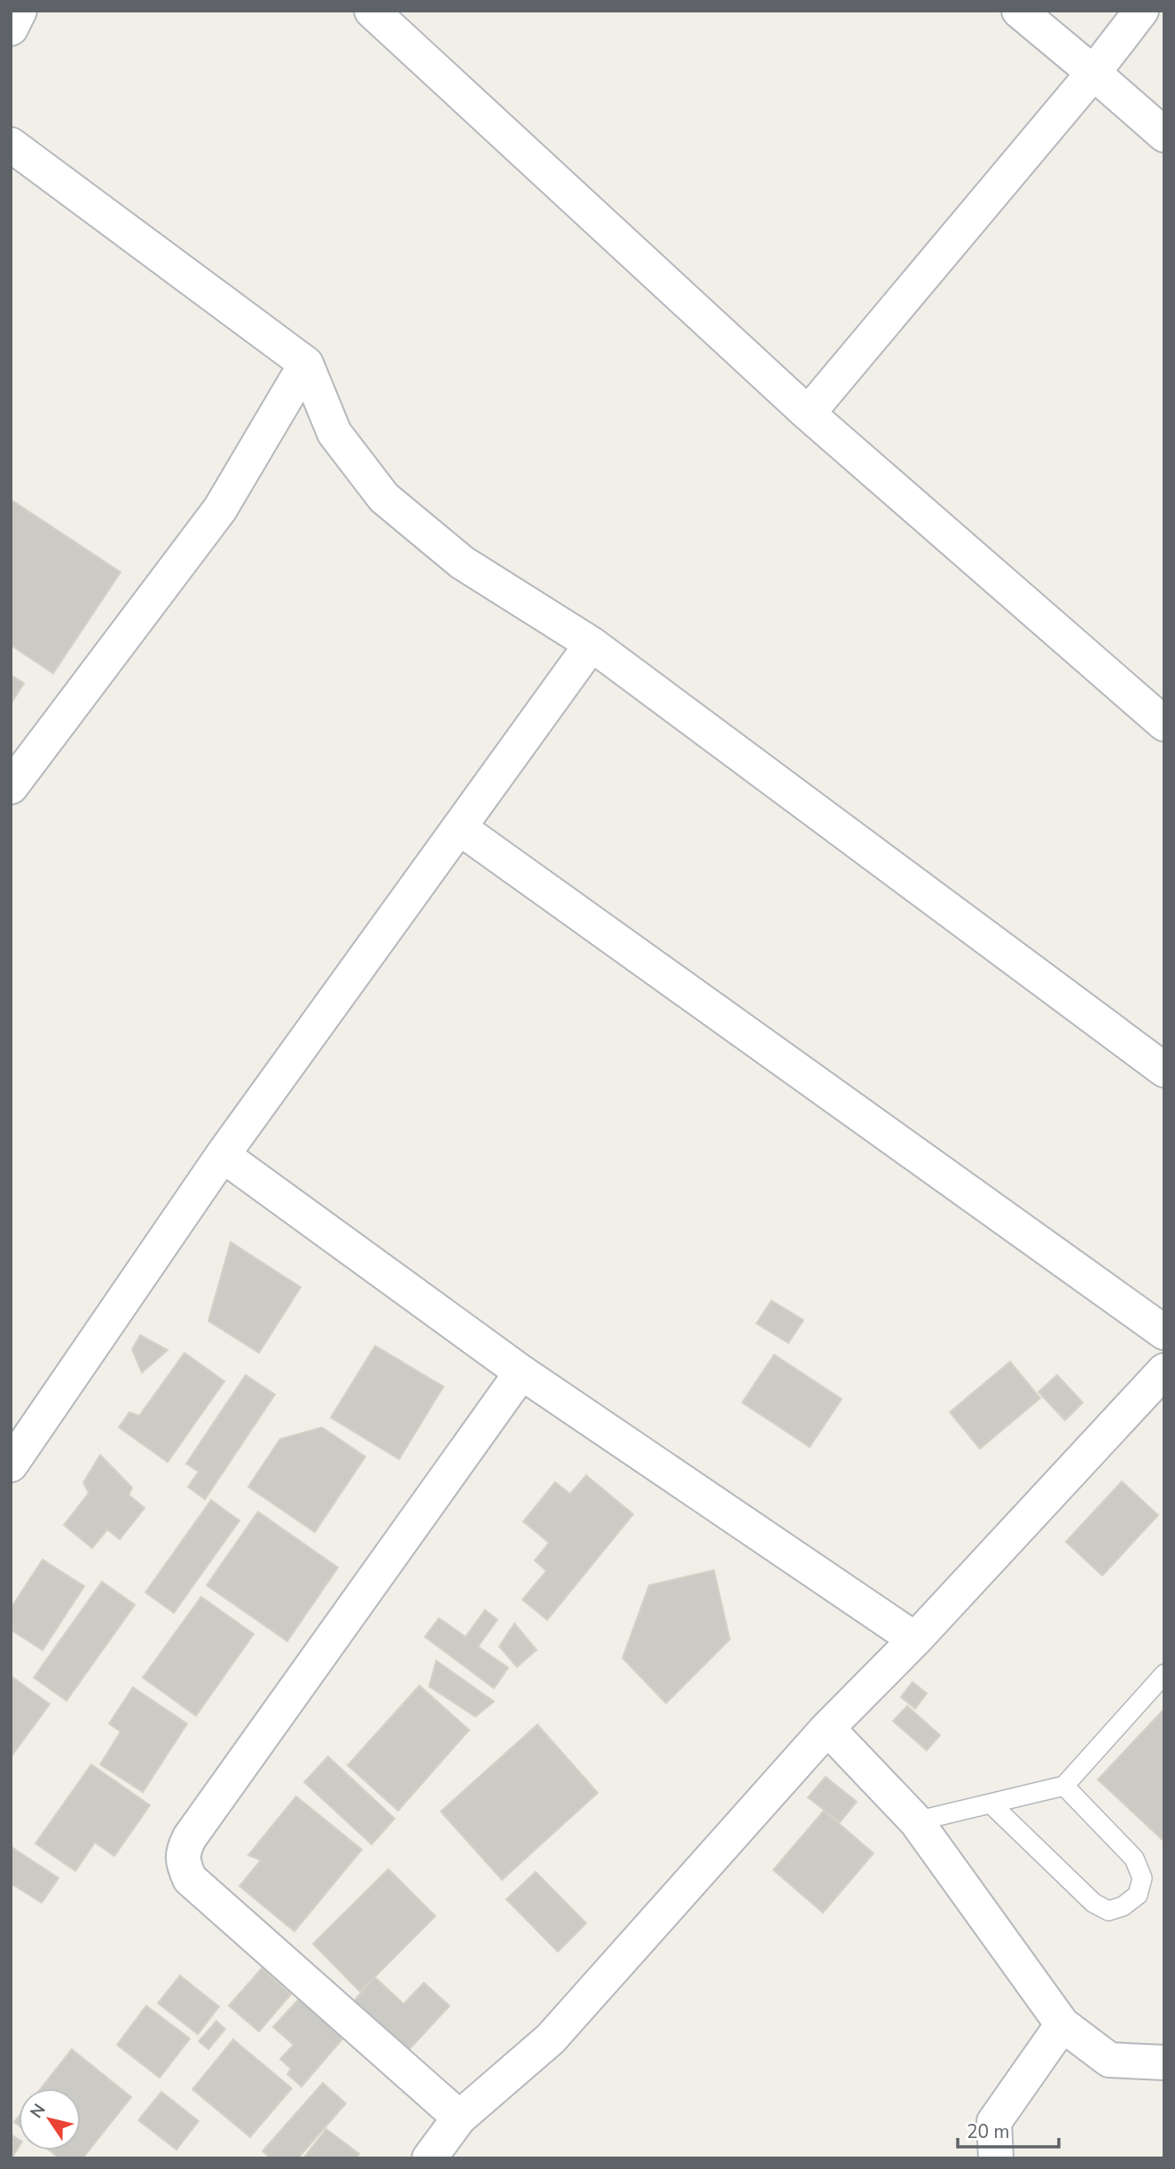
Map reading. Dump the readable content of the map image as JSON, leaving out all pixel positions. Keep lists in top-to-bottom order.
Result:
{
  "scale_bar": "20 m",
  "north": "top left"
}
